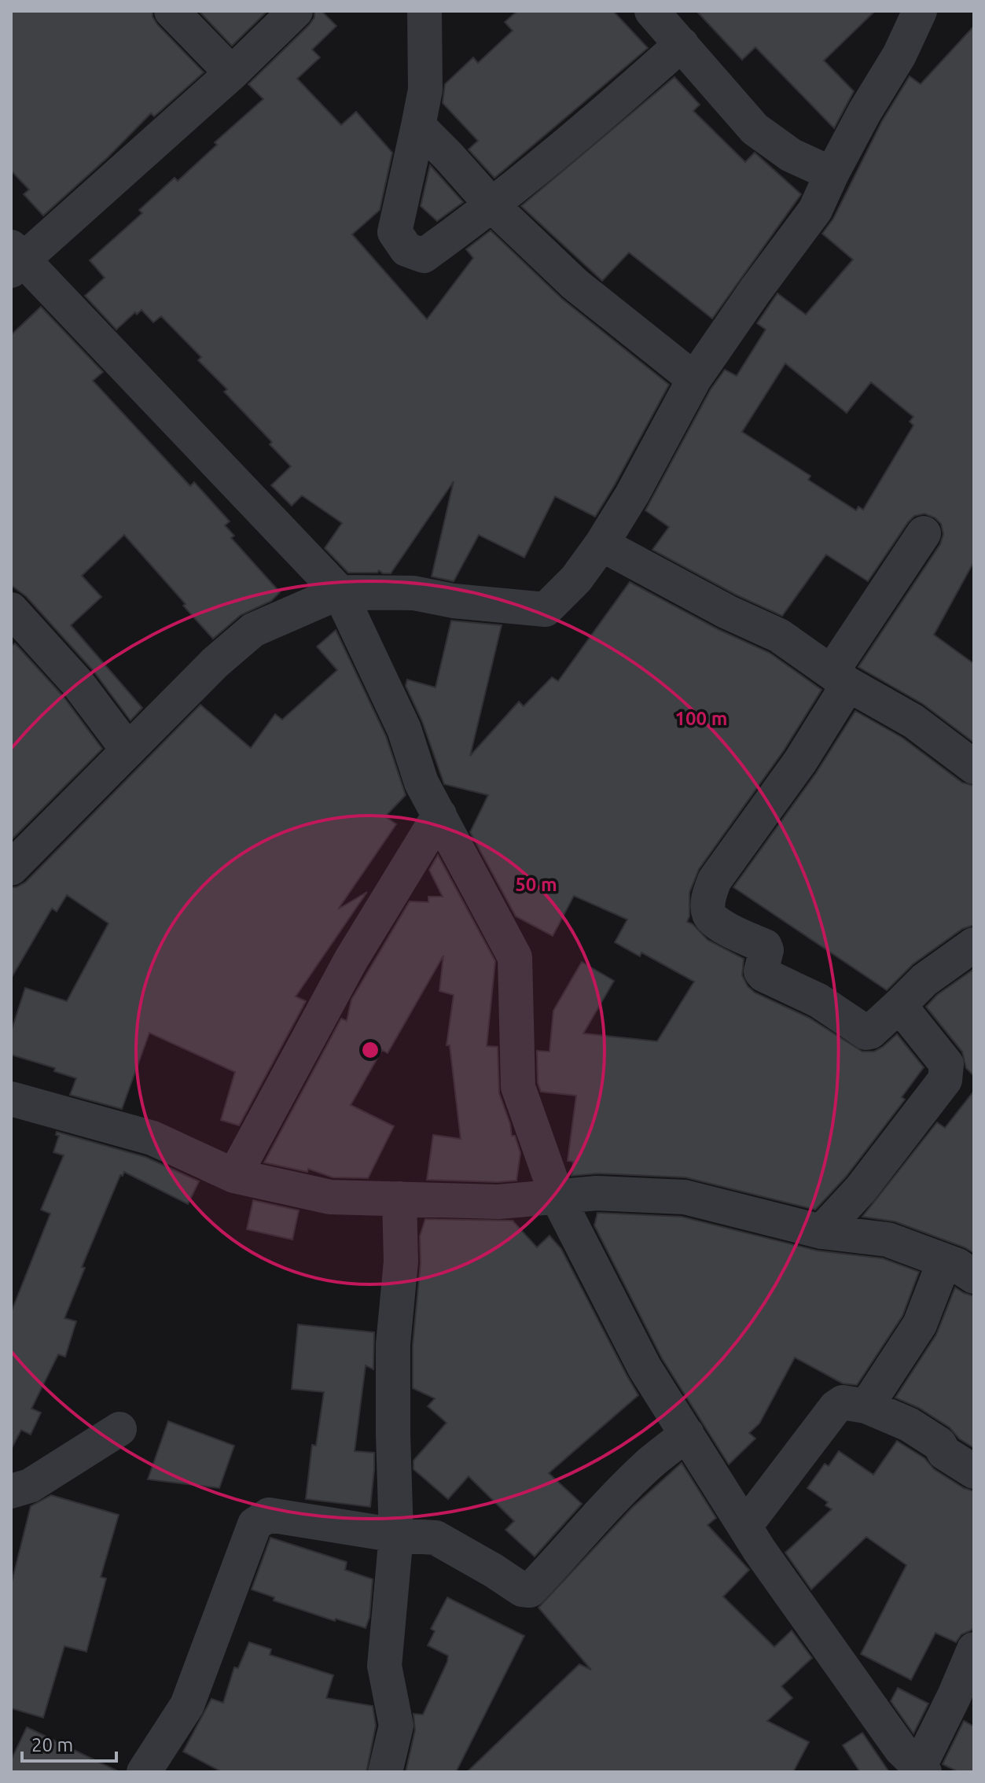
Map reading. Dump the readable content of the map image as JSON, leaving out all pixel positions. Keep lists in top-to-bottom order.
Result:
{
  "scale_bar": "20 m",
  "rings": ["100 m", "50 m"]
}
